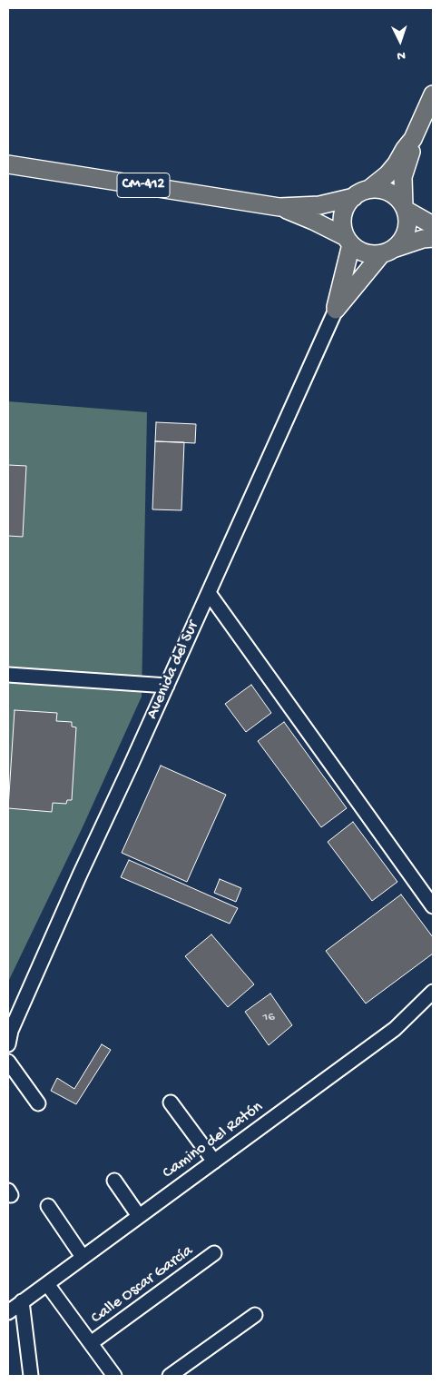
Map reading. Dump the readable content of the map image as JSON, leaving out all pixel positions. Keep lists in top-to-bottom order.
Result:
{
  "streets": {
    "main road": ["CM-412", "Avenida del Sur"],
    "street": ["Camino del Ratón", "Calle Oscar García"]
  },
  "crossings": [
    ["CM-412", "Avenida del Sur"]
  ],
  "house_numbers": ["16"],
  "north": "bottom"
}
